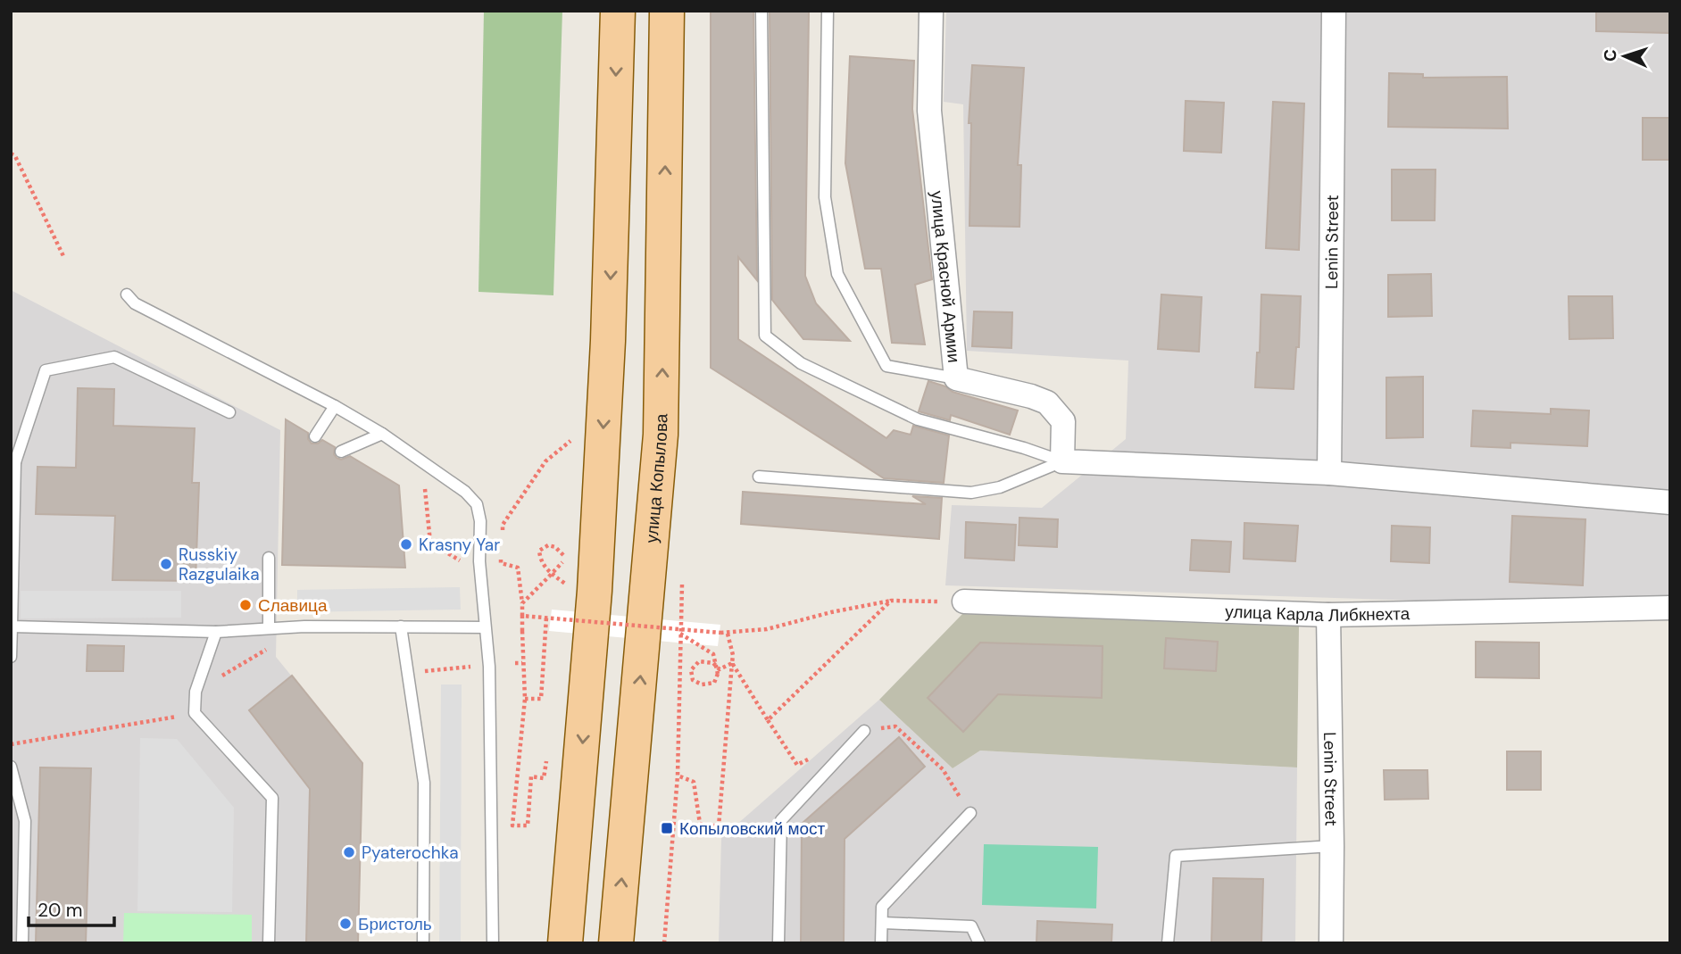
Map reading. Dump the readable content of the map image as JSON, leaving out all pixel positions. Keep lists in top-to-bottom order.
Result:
{
  "streets": {
    "main road": ["улица Копылова"],
    "street": ["Lenin Street", "улица Красной Армии", "улица Карла Либкнехта"]
  },
  "crossings": [
    ["Lenin Street", "улица Карла Либкнехта"]
  ],
  "places": {
    "other": [
      "Krasny Yar",
      "Russkiy Razgulaika",
      "Славица",
      "Pyaterochka",
      "Бристоль"
    ],
    "transit": ["Копыловский мост"]
  },
  "scale_bar": "20 m",
  "north": "left"
}
